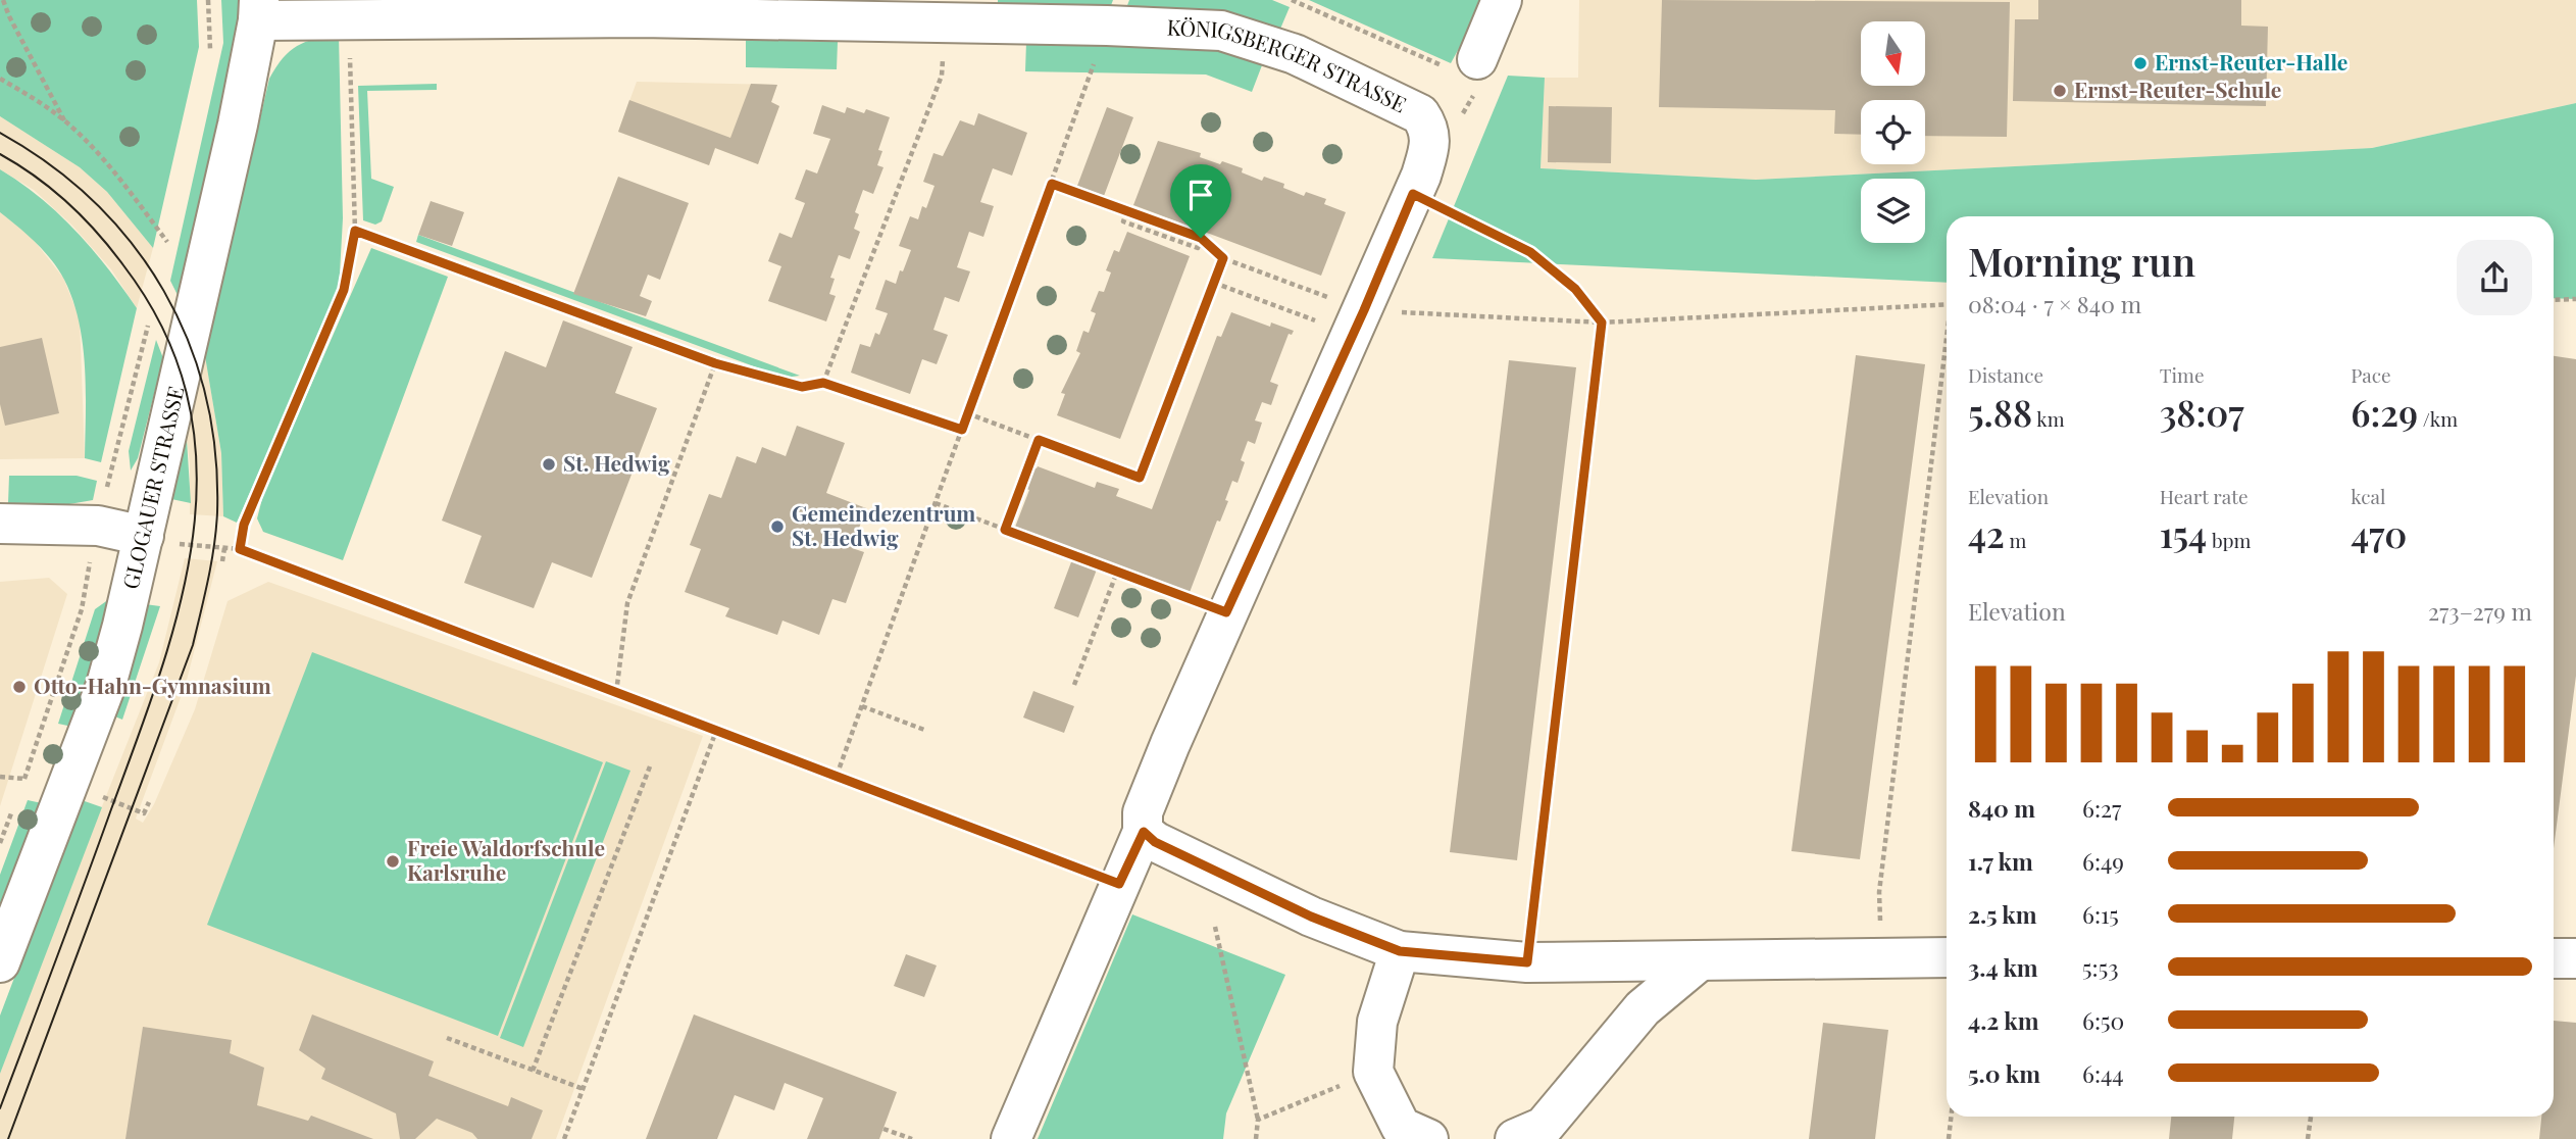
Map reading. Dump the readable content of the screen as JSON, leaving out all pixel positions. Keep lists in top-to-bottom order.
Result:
{
  "streets": {
    "street": ["KÖNIGSBERGER STRASSE", "GLOGAUER STRASSE"]
  },
  "crossings": [
    ["KÖNIGSBERGER STRASSE", "GLOGAUER STRASSE"]
  ],
  "places": [
    "Ernst-Reuter-Halle",
    "Ernst-Reuter-Schule",
    "St. Hedwig",
    "Gemeindezentrum St. Hedwig",
    "Otto-Hahn-Gymnasium",
    "Freie Waldorfschule Karlsruhe"
  ],
  "north": "bottom",
  "page": {
    "heading": ["Morning run", "08:04 · 7 × 840 m"],
    "stats": [
      ["Distance", "5.88 km"],
      ["Time", "38:07"],
      ["Pace", "6:29 /km"],
      ["Elevation", "42 m"],
      ["Heart rate", "154 bpm"],
      ["kcal", "470"]
    ],
    "chart": ["Elevation", "273–279 m"],
    "list": [
      {
        "name": "840 m",
        "note": "6:27"
      },
      {
        "name": "1.7 km",
        "note": "6:49"
      },
      {
        "name": "2.5 km",
        "note": "6:15"
      },
      {
        "name": "3.4 km",
        "note": "5:53"
      },
      {
        "name": "4.2 km",
        "note": "6:50"
      },
      {
        "name": "5.0 km",
        "note": "6:44"
      }
    ]
  }
}
